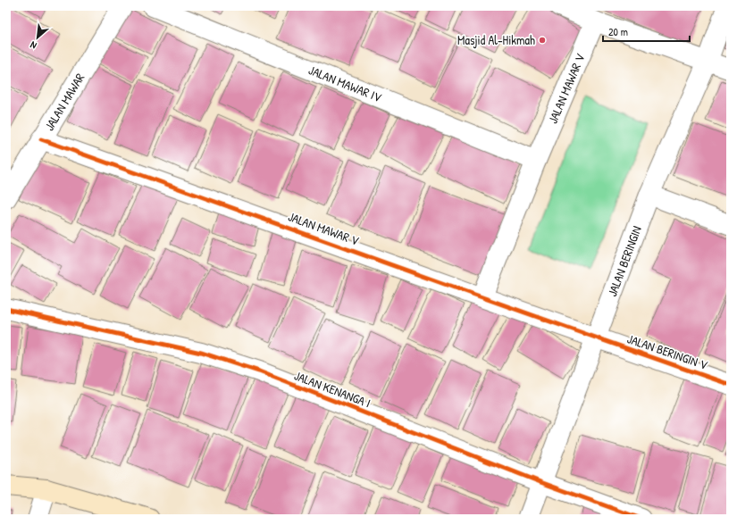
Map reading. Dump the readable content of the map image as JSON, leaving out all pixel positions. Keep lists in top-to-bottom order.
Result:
{
  "streets": {
    "street": [
      "JALAN MAWAR IV",
      "JALAN MAWAR V",
      "JALAN MAWAR",
      "JALAN BERINGIN",
      "JALAN BERINGIN V",
      "JALAN KENANGA I"
    ]
  },
  "crossings": [
    ["JALAN MAWAR IV", "JALAN MAWAR V"],
    ["JALAN MAWAR V", "JALAN MAWAR"],
    ["JALAN MAWAR V", "JALAN BERINGIN"],
    ["JALAN MAWAR V", "JALAN BERINGIN V"],
    ["JALAN BERINGIN", "JALAN BERINGIN V"],
    ["JALAN BERINGIN", "JALAN KENANGA I"]
  ],
  "places": ["Masjid Al-Hikmah"],
  "scale_bar": "20 m",
  "north": "bottom left"
}
